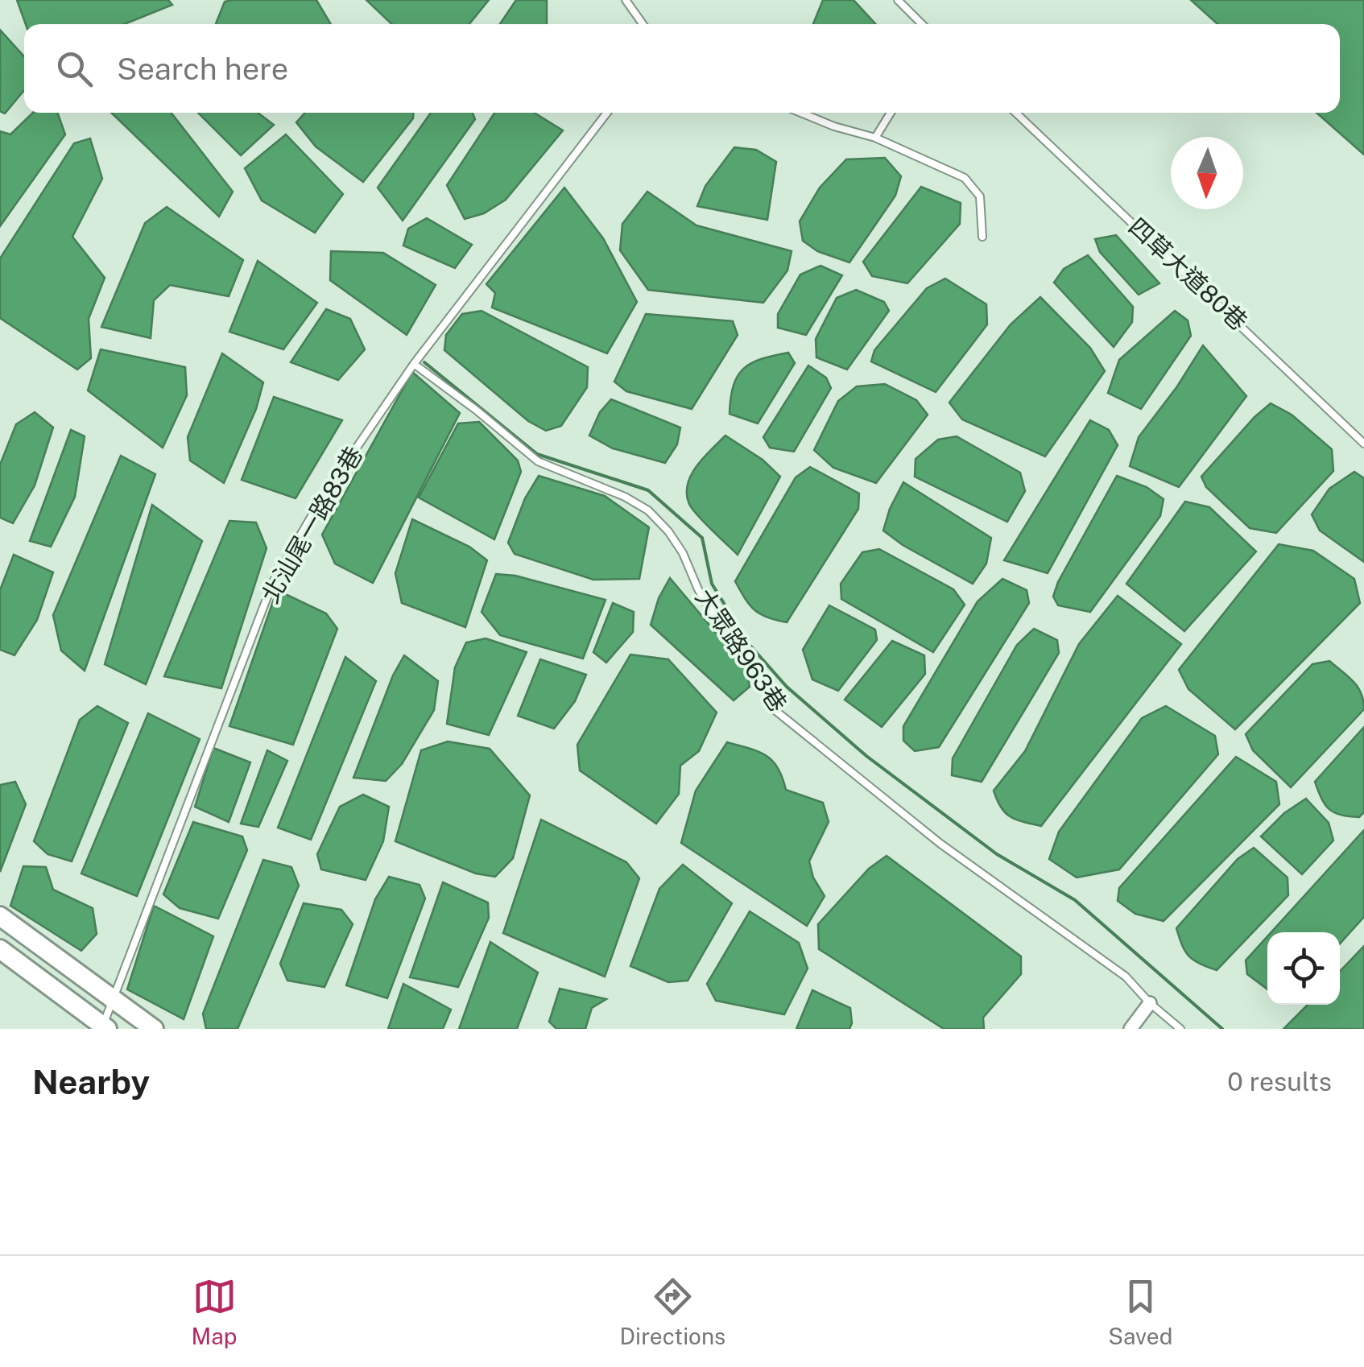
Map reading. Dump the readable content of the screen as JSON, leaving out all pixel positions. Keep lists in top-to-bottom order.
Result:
{
  "streets": {
    "lane": ["四草大道80巷", "北汕尾一路83巷", "大眾路963巷"]
  },
  "crossings": [
    ["北汕尾一路83巷", "大眾路963巷"]
  ],
  "north": "bottom",
  "page": {
    "search": "Search here",
    "heading": ["Nearby", "0 results"],
    "nav": ["Map", "Directions", "Saved"]
  }
}
